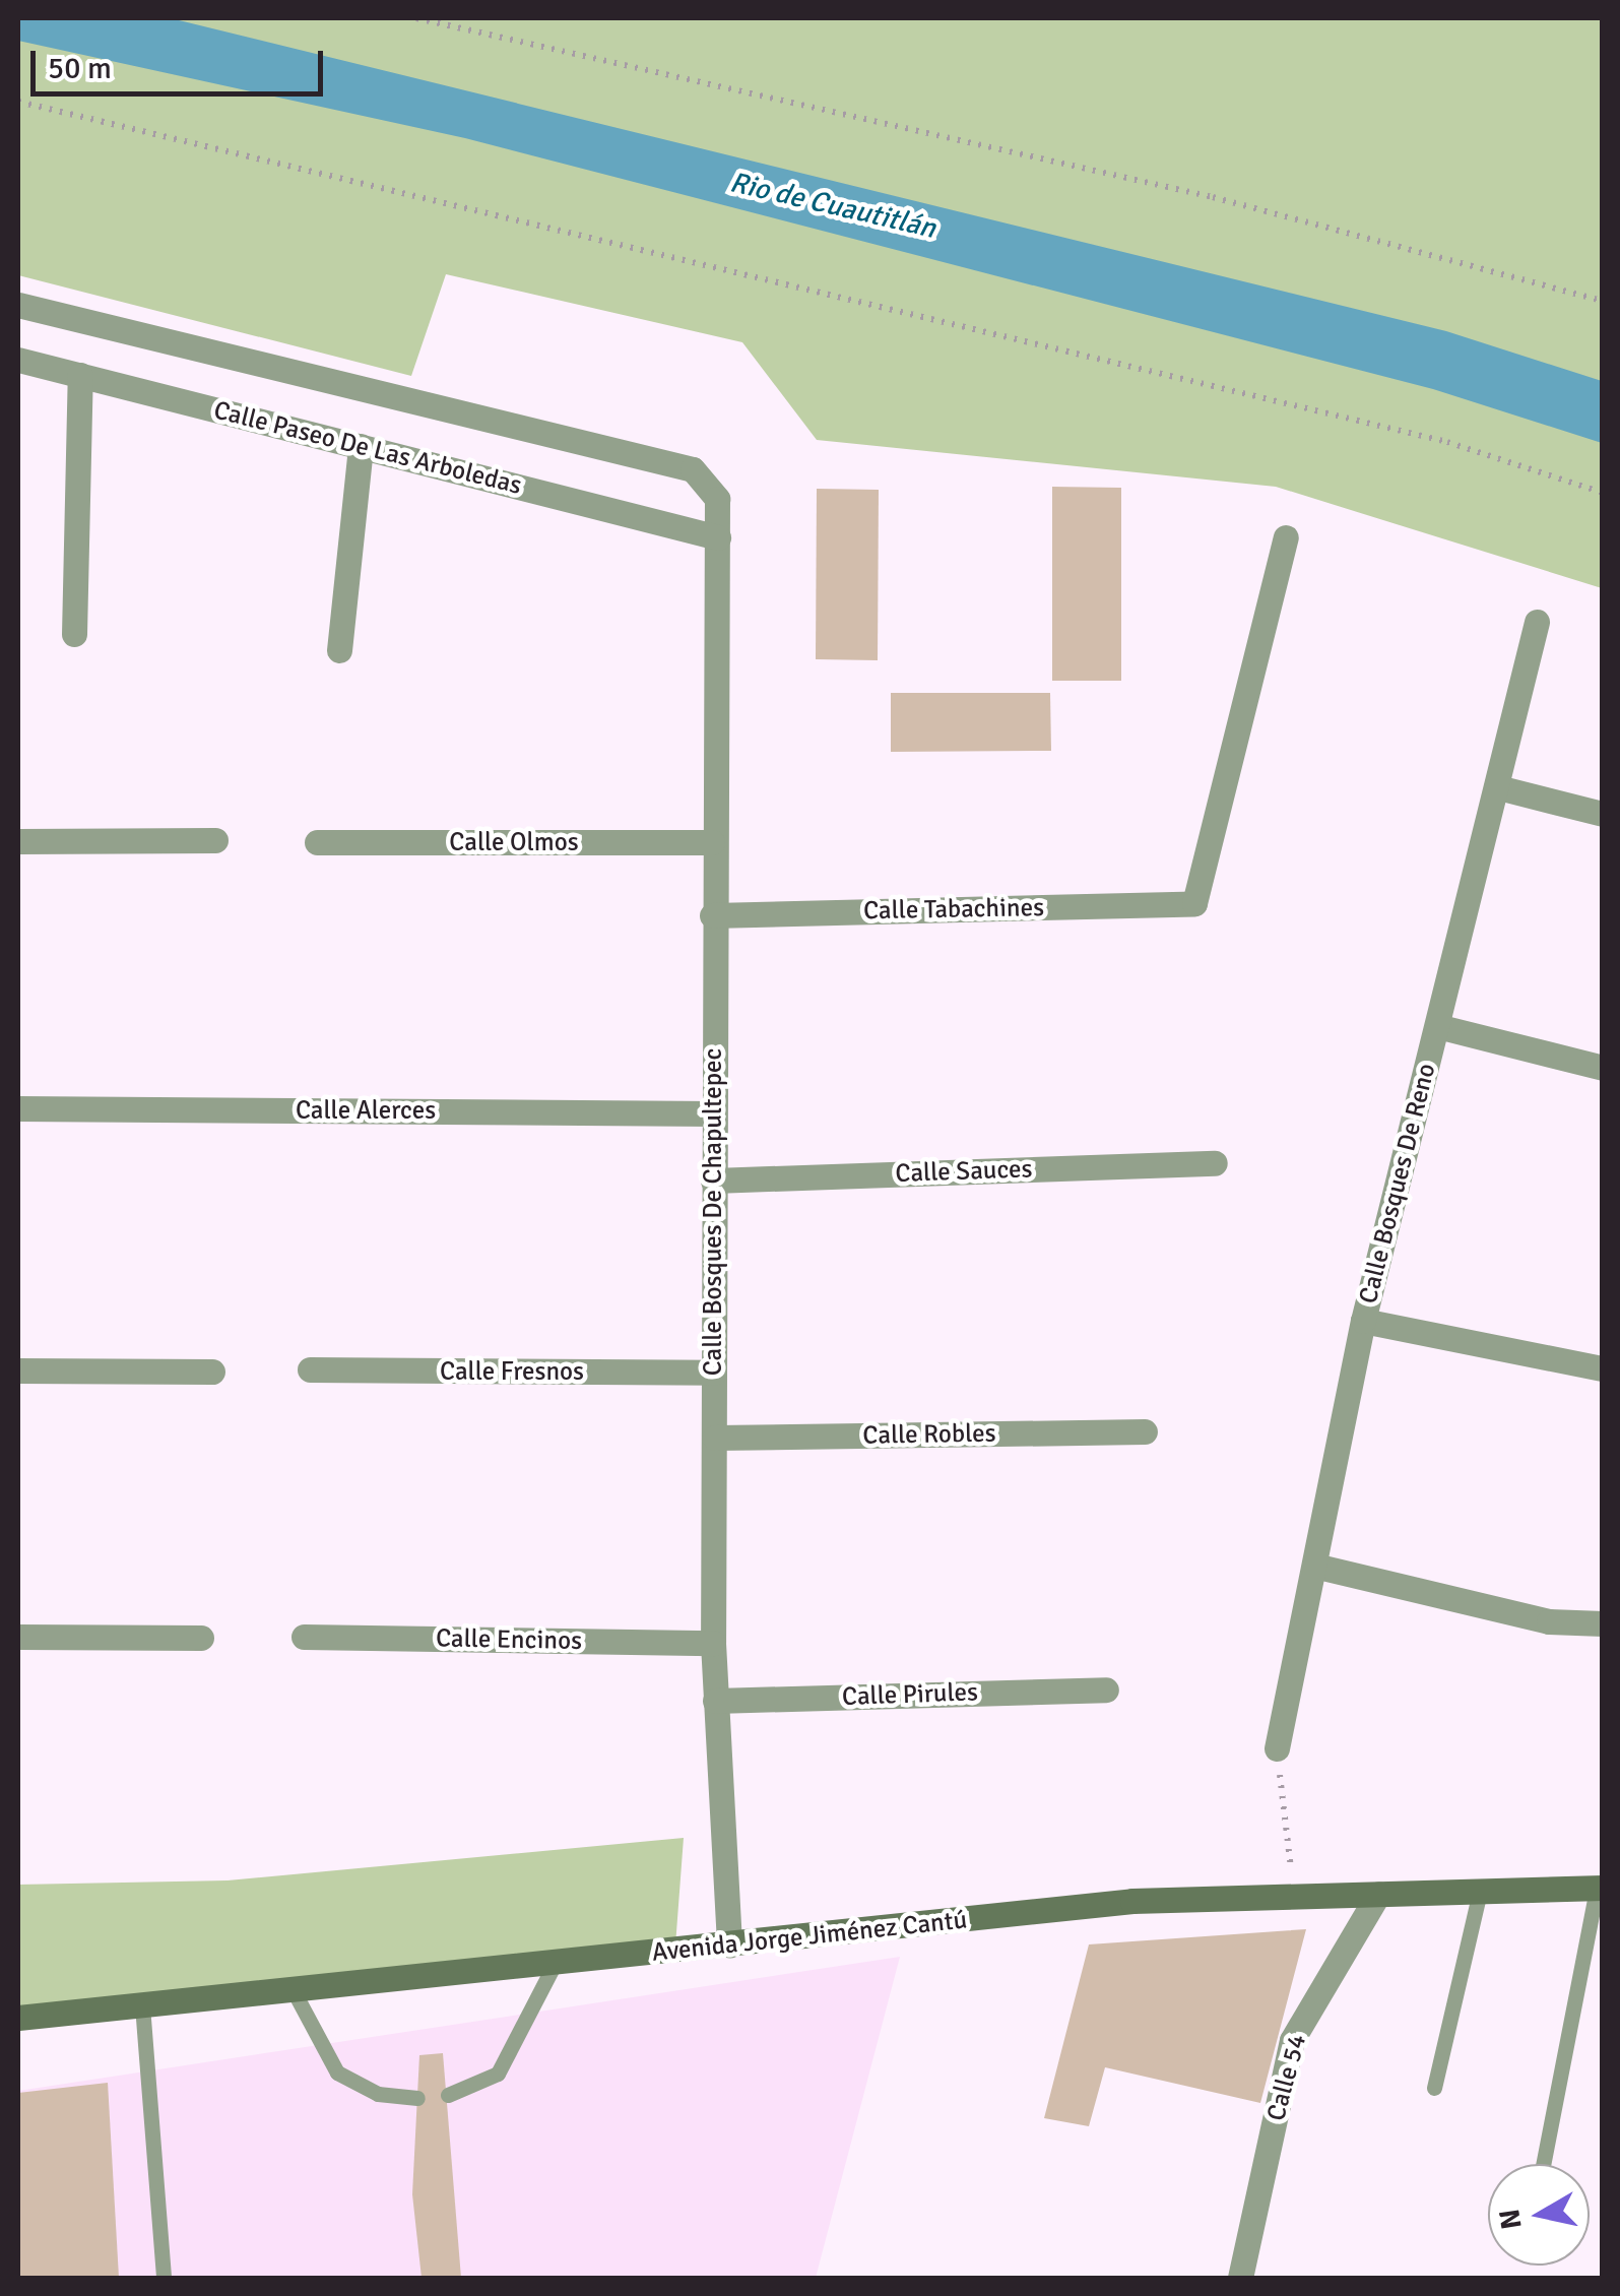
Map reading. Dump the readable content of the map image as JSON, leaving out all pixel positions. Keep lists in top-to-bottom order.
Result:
{
  "streets": {
    "main road": ["Avenida Jorge Jiménez Cantú"],
    "street": [
      "Calle Paseo De Las Arboledas",
      "Calle Olmos",
      "Calle Tabachines",
      "Calle Alerces",
      "Calle Sauces",
      "Calle Bosques De Reno",
      "Calle Bosques De Chapultepec",
      "Calle Fresnos",
      "Calle Robles",
      "Calle Encinos",
      "Calle Pirules",
      "Calle 54"
    ]
  },
  "crossings": [
    ["Calle Paseo De Las Arboledas", "Calle Bosques De Chapultepec"],
    ["Calle Olmos", "Calle Bosques De Chapultepec"],
    ["Calle Tabachines", "Calle Bosques De Chapultepec"],
    ["Calle Alerces", "Calle Bosques De Chapultepec"],
    ["Calle Sauces", "Calle Bosques De Chapultepec"],
    ["Calle Bosques De Chapultepec", "Calle Fresnos"],
    ["Calle Bosques De Chapultepec", "Calle Robles"],
    ["Calle Bosques De Chapultepec", "Calle Encinos"],
    ["Calle Bosques De Chapultepec", "Calle Pirules"],
    ["Calle Bosques De Chapultepec", "Avenida Jorge Jiménez Cantú"],
    ["Avenida Jorge Jiménez Cantú", "Calle 54"]
  ],
  "water": ["Rio de Cuautitlán"],
  "scale_bar": "50 m",
  "north": "left"
}
